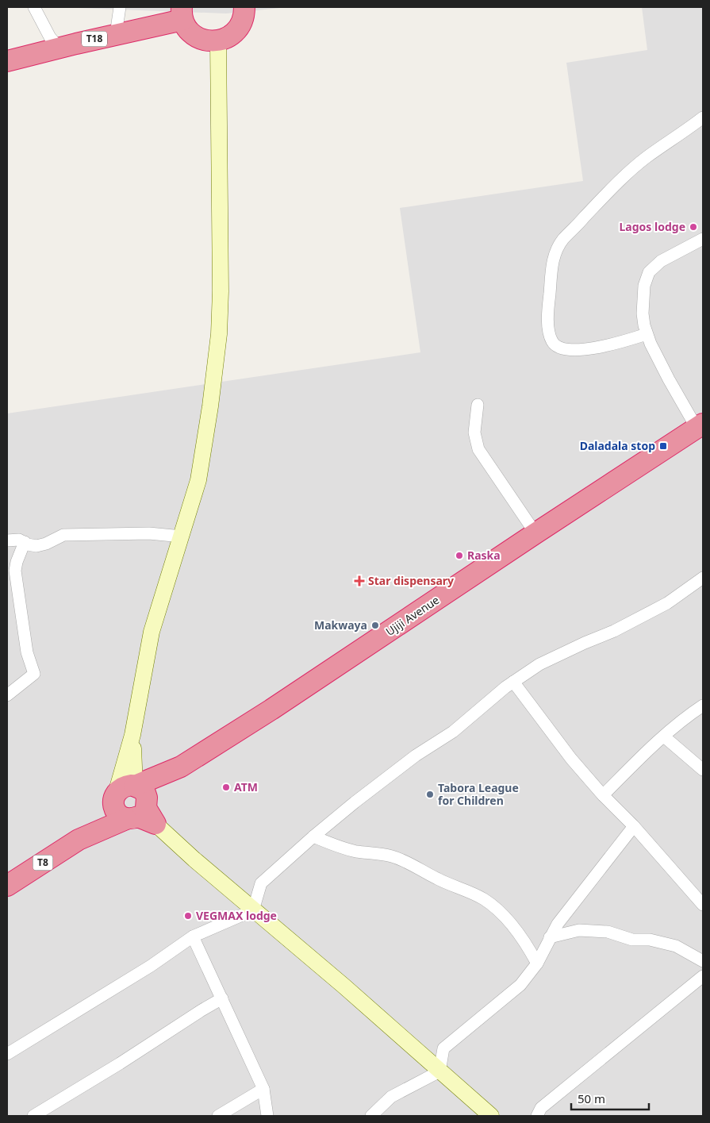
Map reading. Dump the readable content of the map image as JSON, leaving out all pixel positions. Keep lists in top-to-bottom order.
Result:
{
  "streets": {
    "highway": ["T18", "Ujiji Avenue", "T8"]
  },
  "places": {
    "other": [
      "Lagos lodge",
      "Raska",
      "Makwaya",
      "ATM",
      "Tabora League for Children",
      "VEGMAX lodge"
    ],
    "transit": ["Daladala stop"],
    "health": ["Star dispensary"]
  },
  "scale_bar": "50 m"
}
